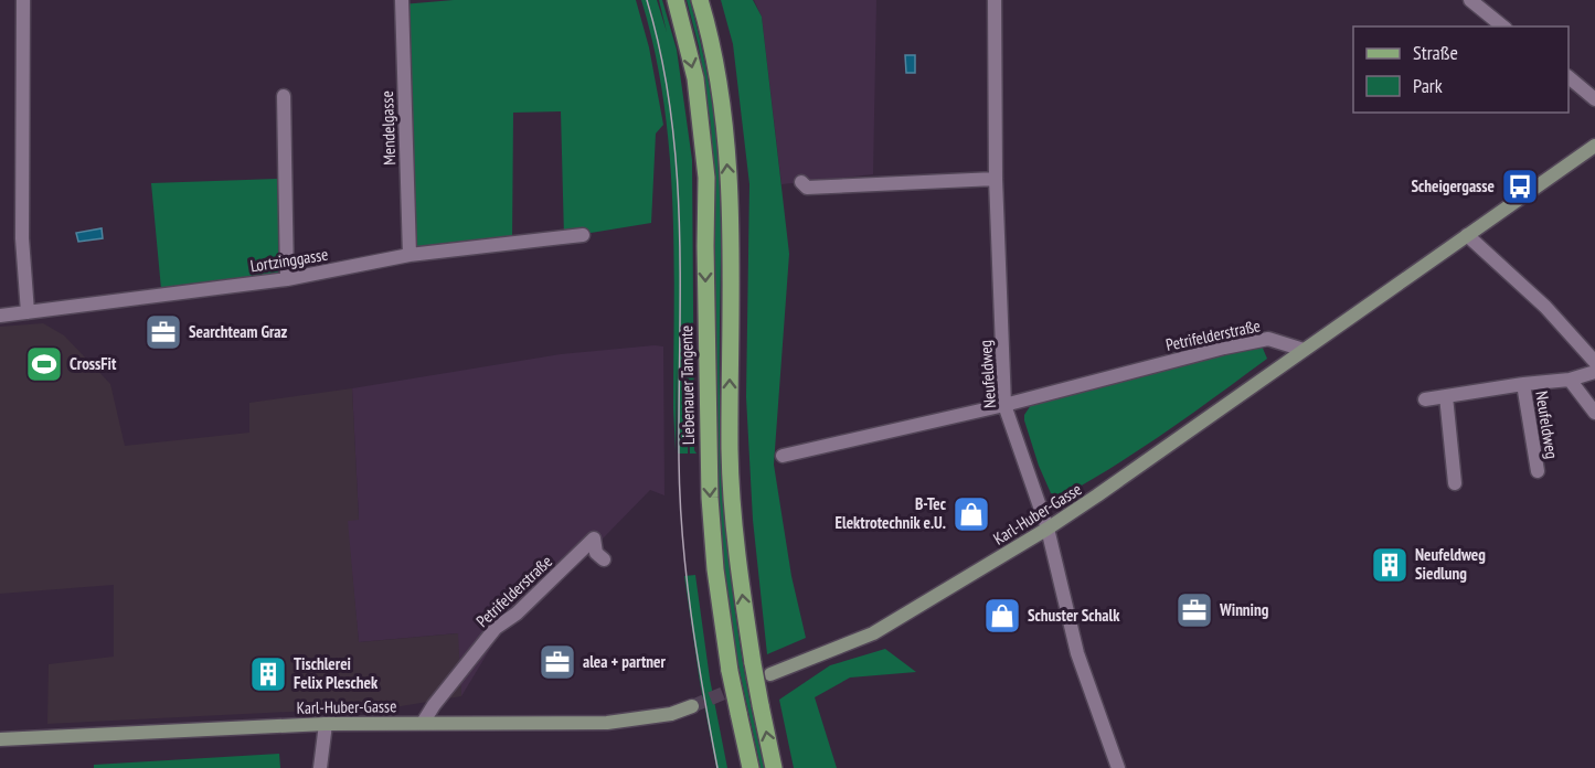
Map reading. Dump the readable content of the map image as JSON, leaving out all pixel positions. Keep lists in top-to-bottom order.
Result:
{
  "streets": {
    "main road": ["Liebenauer Tangente", "Karl-Huber-Gasse"],
    "street": [
      "Mendelgasse",
      "Lortzinggasse",
      "Petrifelderstraße",
      "Neufeldweg"
    ]
  },
  "crossings": [
    ["Mendelgasse", "Lortzinggasse"],
    ["Petrifelderstraße", "Neufeldweg"],
    ["Petrifelderstraße", "Karl-Huber-Gasse"],
    ["Neufeldweg", "Karl-Huber-Gasse"]
  ],
  "places": {
    "bus stop": ["Scheigergasse"],
    "office": ["Searchteam Graz", "Winning", "alea + partner"],
    "sports": ["CrossFit"],
    "shop": ["B-Tec Elektrotechnik e.U.", "Schuster Schalk"],
    "building": ["Neufeldweg Siedlung", "Tischlerei Felix Pleschek"]
  },
  "legend": ["Straße", "Park"]
}
